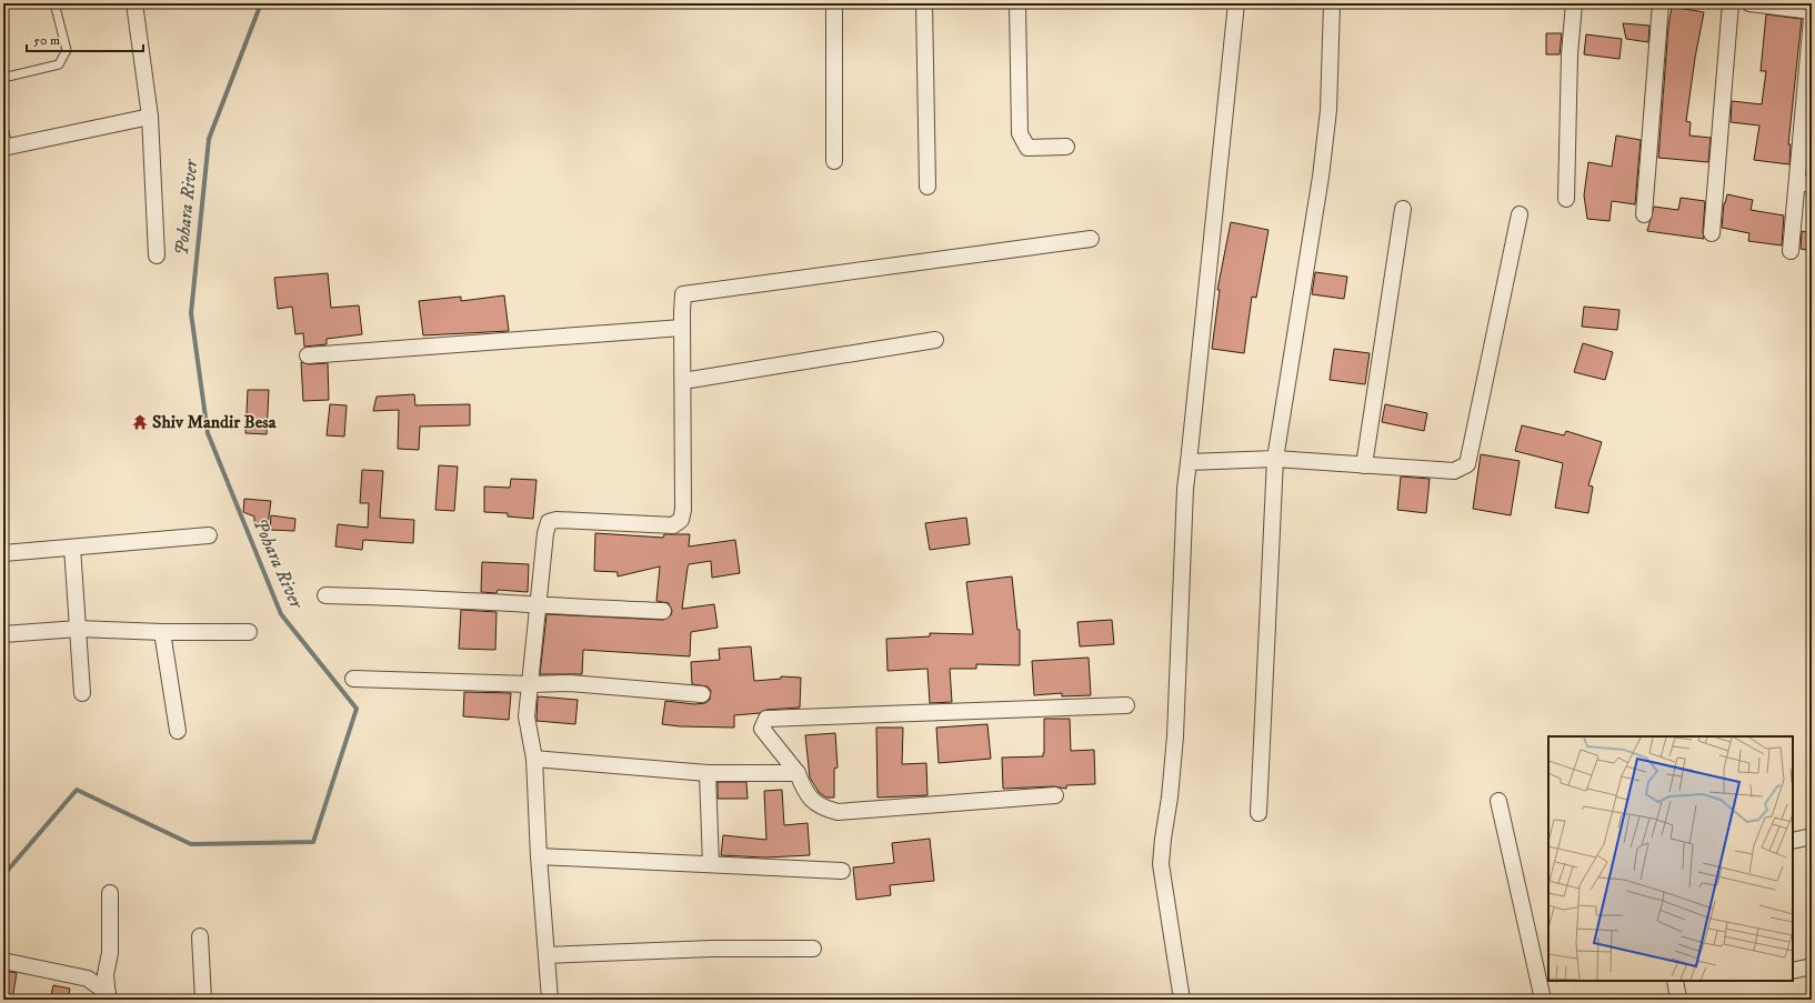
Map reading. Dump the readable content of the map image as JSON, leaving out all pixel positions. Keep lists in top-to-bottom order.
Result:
{
  "water": ["Pohara River"],
  "places": {
    "temple": ["Shiv Mandir Besa"]
  },
  "scale_bar": "50 m"
}
